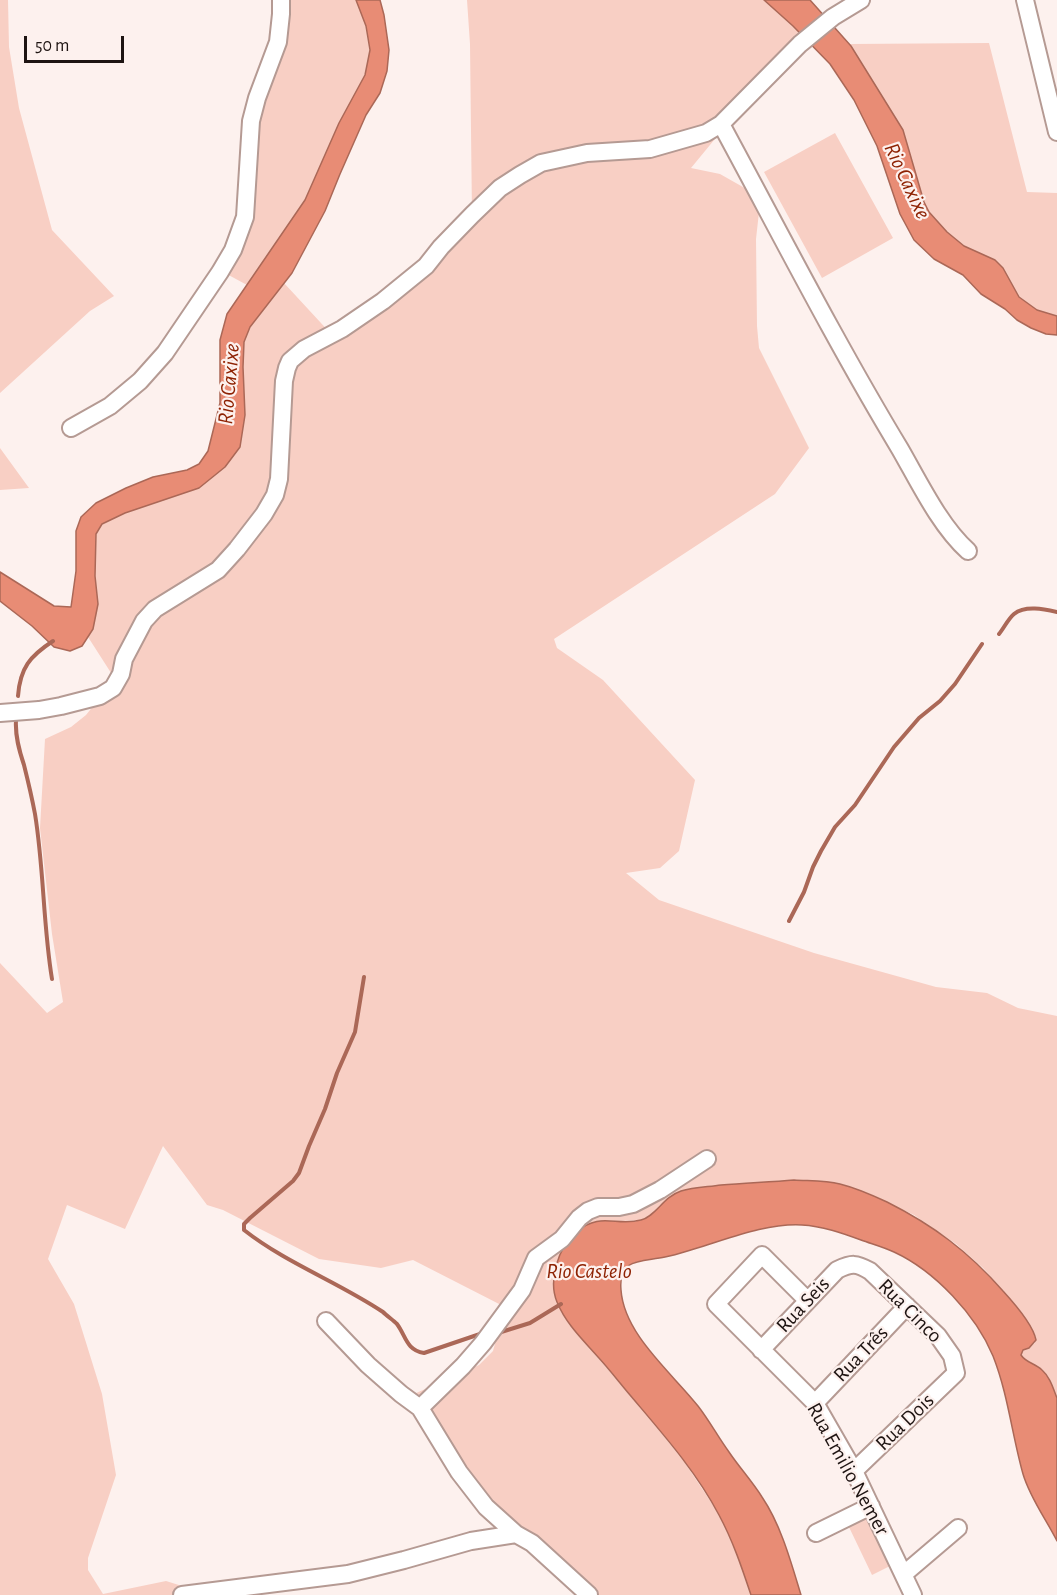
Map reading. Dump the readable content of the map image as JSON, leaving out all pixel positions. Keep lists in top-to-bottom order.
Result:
{
  "streets": {
    "street": [
      "Rua Seis",
      "Rua Cinco",
      "Rua Três",
      "Rua Dois",
      "Rua Emilio Nemer"
    ]
  },
  "crossings": [
    ["Rua Seis", "Rua Cinco"],
    ["Rua Seis", "Rua Emilio Nemer"],
    ["Rua Cinco", "Rua Três"],
    ["Rua Cinco", "Rua Dois"],
    ["Rua Três", "Rua Emilio Nemer"],
    ["Rua Dois", "Rua Emilio Nemer"]
  ],
  "water": ["Rio Caxixe", "Rio Castelo"],
  "scale_bar": "50 m"
}
